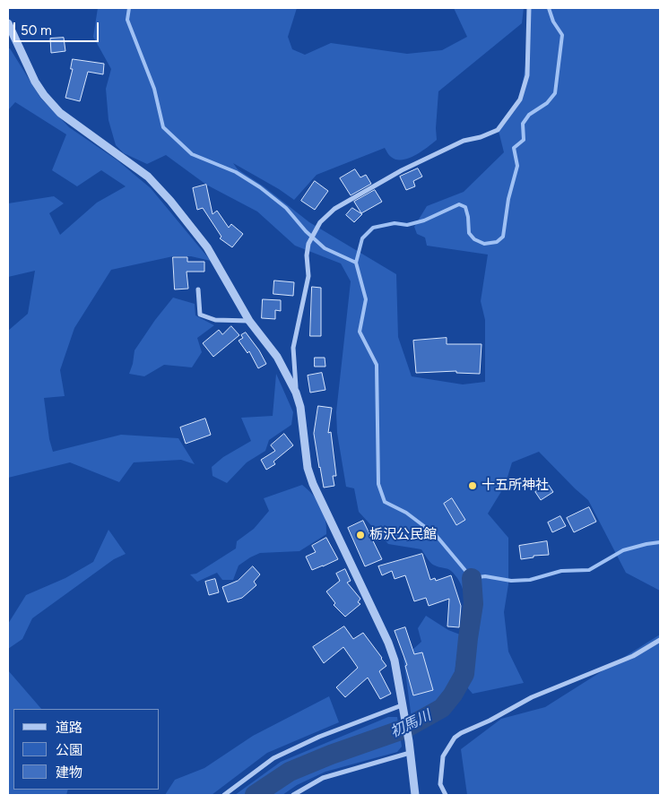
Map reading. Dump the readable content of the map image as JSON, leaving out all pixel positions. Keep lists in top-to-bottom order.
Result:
{
  "water": ["初馬川"],
  "places": ["十五所神社", "栃沢公民館"],
  "legend": ["道路", "公園", "建物"],
  "scale_bar": "50 m"
}
